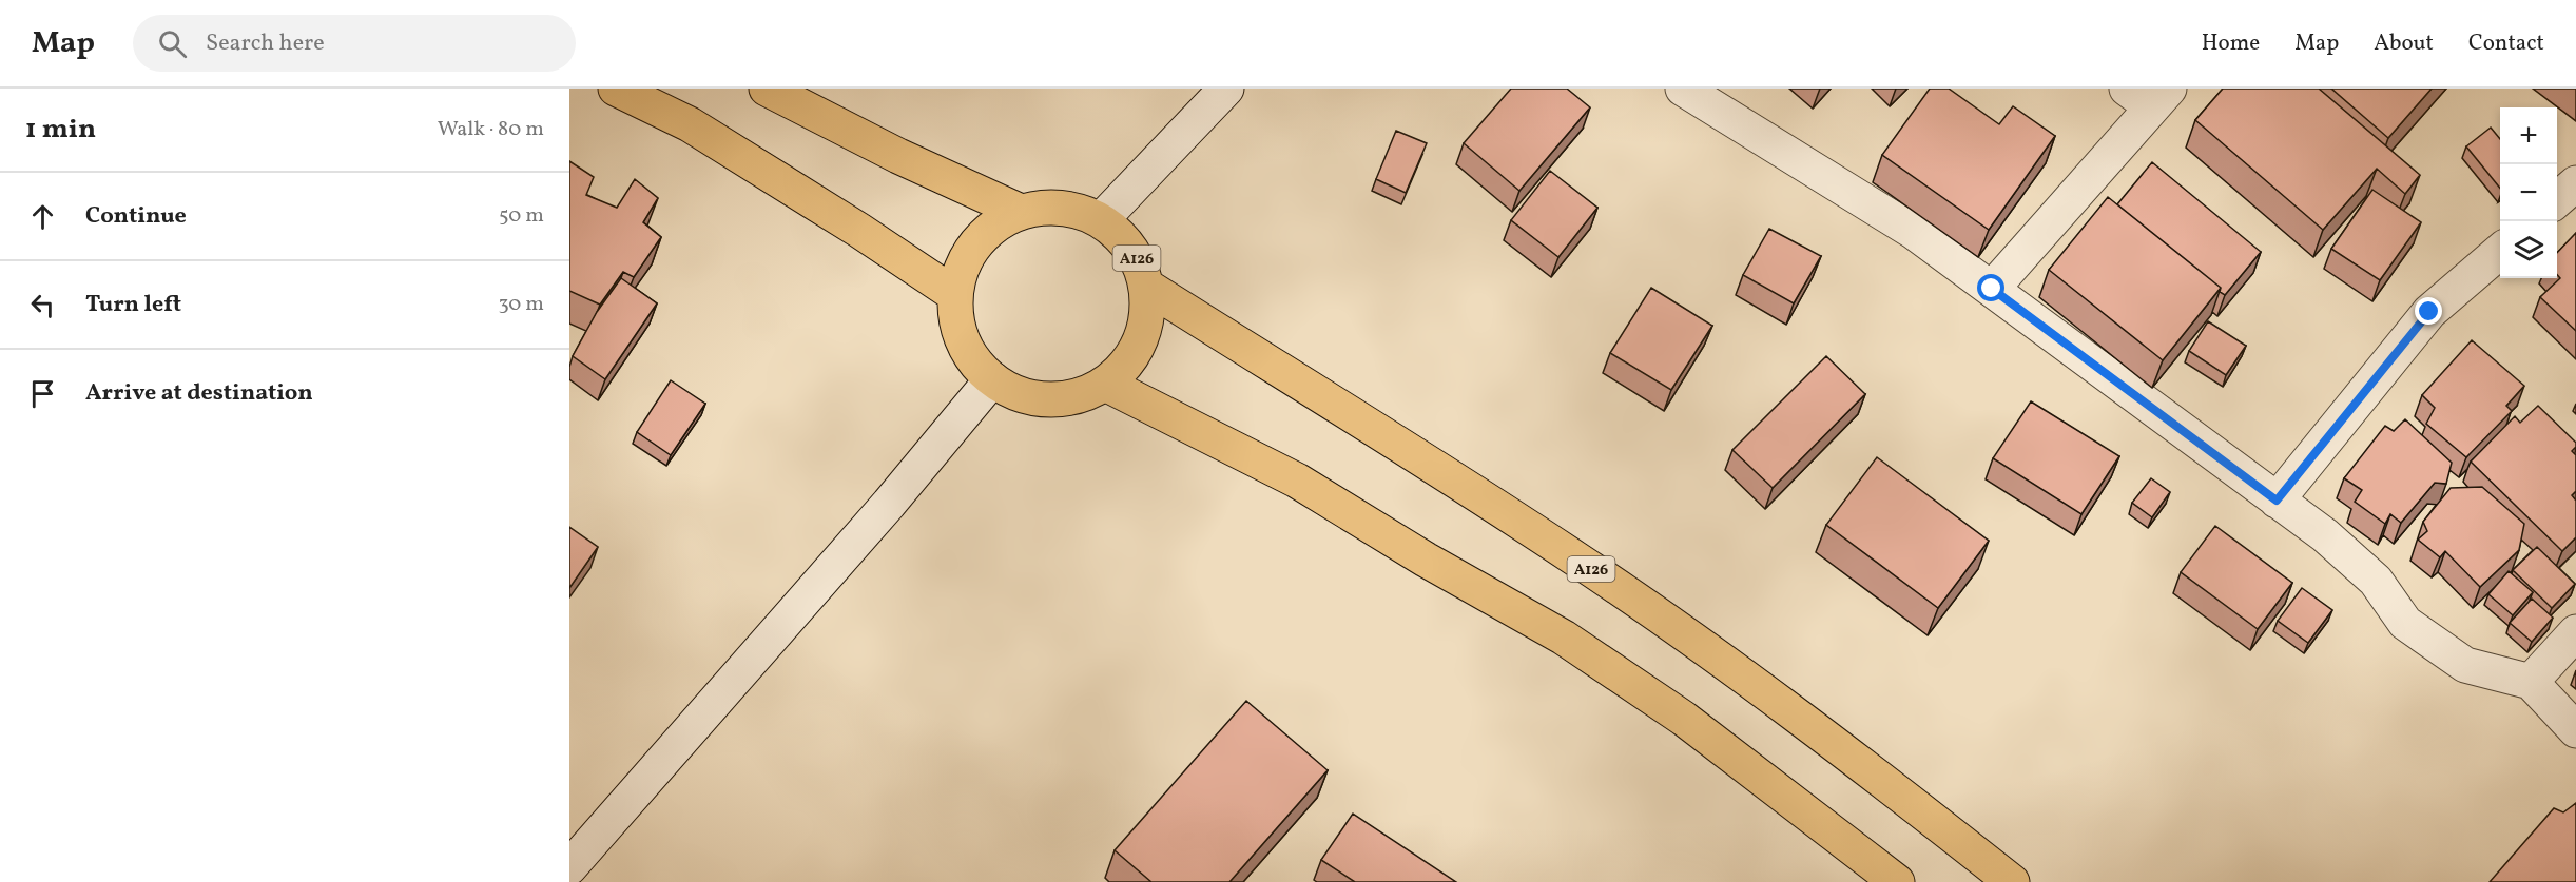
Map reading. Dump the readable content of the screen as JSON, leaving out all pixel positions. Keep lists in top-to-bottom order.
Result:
{
  "streets": {
    "highway": ["A126"]
  },
  "page": {
    "header": "Map",
    "search": "Search here",
    "nav": [
      "Home",
      "Map",
      "About",
      "Contact"
    ],
    "heading": ["1 min", "Walk · 80 m"],
    "map_buttons": ["+", "−"],
    "list": [
      ["Continue", "50 m"],
      ["Turn left", "30 m"],
      "Arrive at destination"
    ]
  }
}
